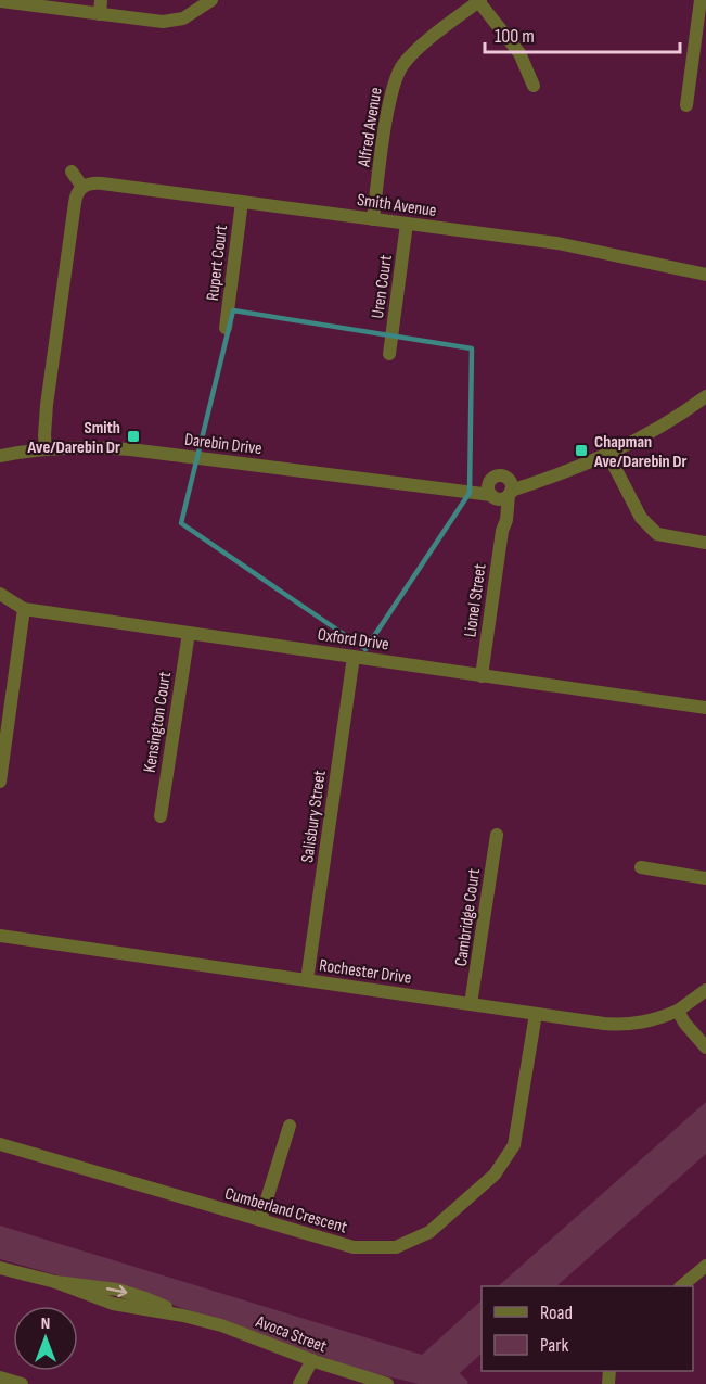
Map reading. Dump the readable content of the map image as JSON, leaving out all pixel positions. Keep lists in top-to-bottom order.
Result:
{
  "streets": {
    "street": [
      "Alfred Avenue",
      "Smith Avenue",
      "Rupert Court",
      "Uren Court",
      "Darebin Drive",
      "Lionel Street",
      "Oxford Drive",
      "Kensington Court",
      "Salisbury Street",
      "Cambridge Court",
      "Rochester Drive",
      "Cumberland Crescent",
      "Avoca Street"
    ]
  },
  "crossings": [
    ["Alfred Avenue", "Smith Avenue"],
    ["Smith Avenue", "Rupert Court"],
    ["Smith Avenue", "Uren Court"],
    ["Darebin Drive", "Lionel Street"],
    ["Lionel Street", "Oxford Drive"],
    ["Oxford Drive", "Kensington Court"],
    ["Oxford Drive", "Salisbury Street"],
    ["Salisbury Street", "Rochester Drive"],
    ["Cambridge Court", "Rochester Drive"],
    ["Rochester Drive", "Cumberland Crescent"]
  ],
  "places": {
    "transit": ["Smith Ave/Darebin Dr", "Chapman Ave/Darebin Dr"]
  },
  "legend": ["Road", "Park"],
  "scale_bar": "100 m",
  "north": "top"
}
